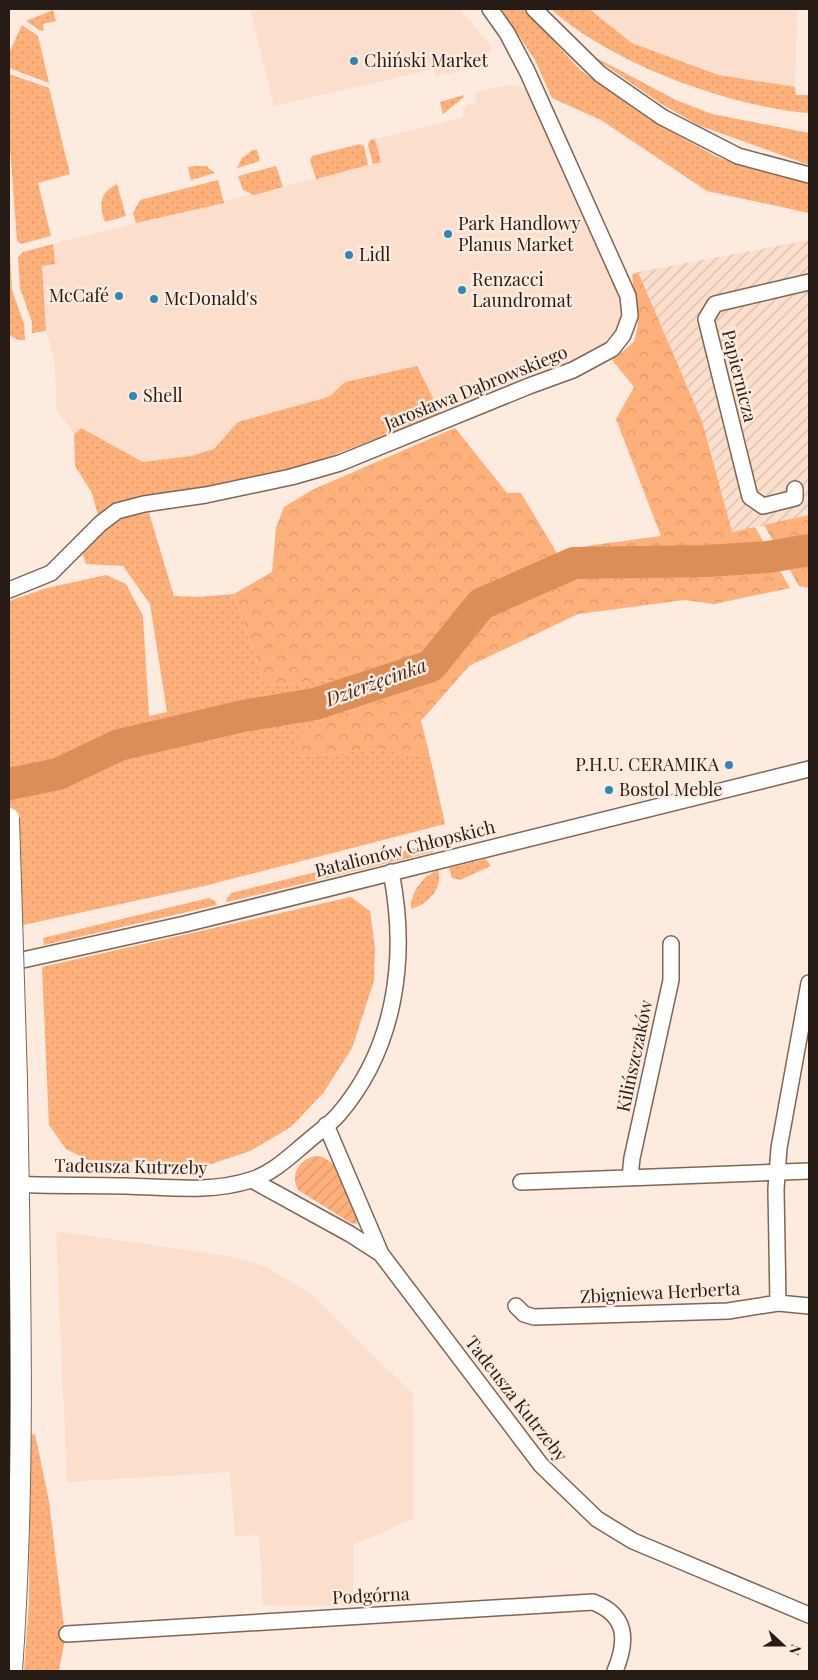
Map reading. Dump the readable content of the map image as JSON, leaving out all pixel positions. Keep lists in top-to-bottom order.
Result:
{
  "streets": {
    "street": [
      "Papiernicza",
      "Jarosława Dąbrowskiego",
      "Batalionów Chłopskich",
      "Kilińszczaków",
      "Tadeusza Kutrzeby",
      "Zbigniewa Herberta",
      "Podgórna"
    ]
  },
  "crossings": [
    ["Batalionów Chłopskich", "Tadeusza Kutrzeby"]
  ],
  "water": ["Dzierżęcinka"],
  "places": [
    "Chiński Market",
    "Park Handlowy Planus Market",
    "Lidl",
    "Renzacci Laundromat",
    "McCafé",
    "McDonald's",
    "Shell",
    "P.H.U. CERAMIKA",
    "Bostol Meble"
  ],
  "north": "right"
}
